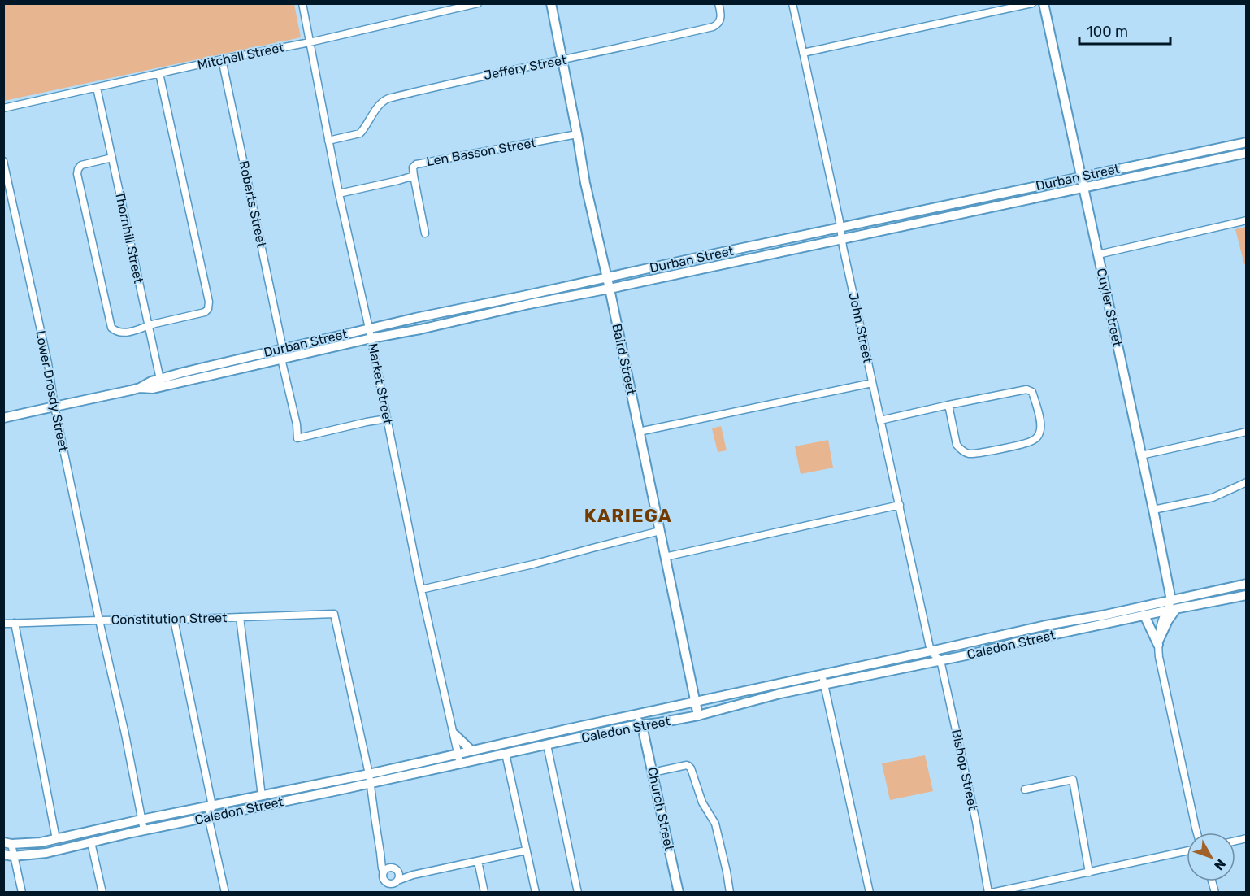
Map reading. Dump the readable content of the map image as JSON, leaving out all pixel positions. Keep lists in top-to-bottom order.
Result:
{
  "streets": {
    "main road": [
      "Durban Street",
      "Cuyler Street",
      "Baird Street",
      "Caledon Street",
      "Church Street"
    ],
    "street": [
      "Mitchell Street",
      "Jeffery Street",
      "Len Basson Street",
      "Roberts Street",
      "Thornhill Street",
      "John Street",
      "Market Street",
      "Lower Drosdy Street",
      "Constitution Street",
      "Bishop Street"
    ]
  },
  "crossings": [
    ["Mitchell Street", "Roberts Street"],
    ["Mitchell Street", "Thornhill Street"],
    ["Mitchell Street", "Market Street"],
    ["Jeffery Street", "Baird Street"],
    ["Jeffery Street", "Market Street"],
    ["Len Basson Street", "Baird Street"],
    ["Len Basson Street", "Market Street"],
    ["Durban Street", "Roberts Street"],
    ["Durban Street", "Thornhill Street"],
    ["Durban Street", "Cuyler Street"],
    ["Durban Street", "John Street"],
    ["Durban Street", "Baird Street"],
    ["Durban Street", "Market Street"],
    ["Durban Street", "Lower Drosdy Street"],
    ["Cuyler Street", "Caledon Street"],
    ["John Street", "Caledon Street"],
    ["Baird Street", "Caledon Street"],
    ["Market Street", "Caledon Street"],
    ["Lower Drosdy Street", "Constitution Street"],
    ["Lower Drosdy Street", "Caledon Street"],
    ["Constitution Street", "Caledon Street"],
    ["Caledon Street", "Bishop Street"],
    ["Caledon Street", "Church Street"]
  ],
  "districts": ["KARIEGA"],
  "scale_bar": "100 m",
  "north": "bottom right"
}
